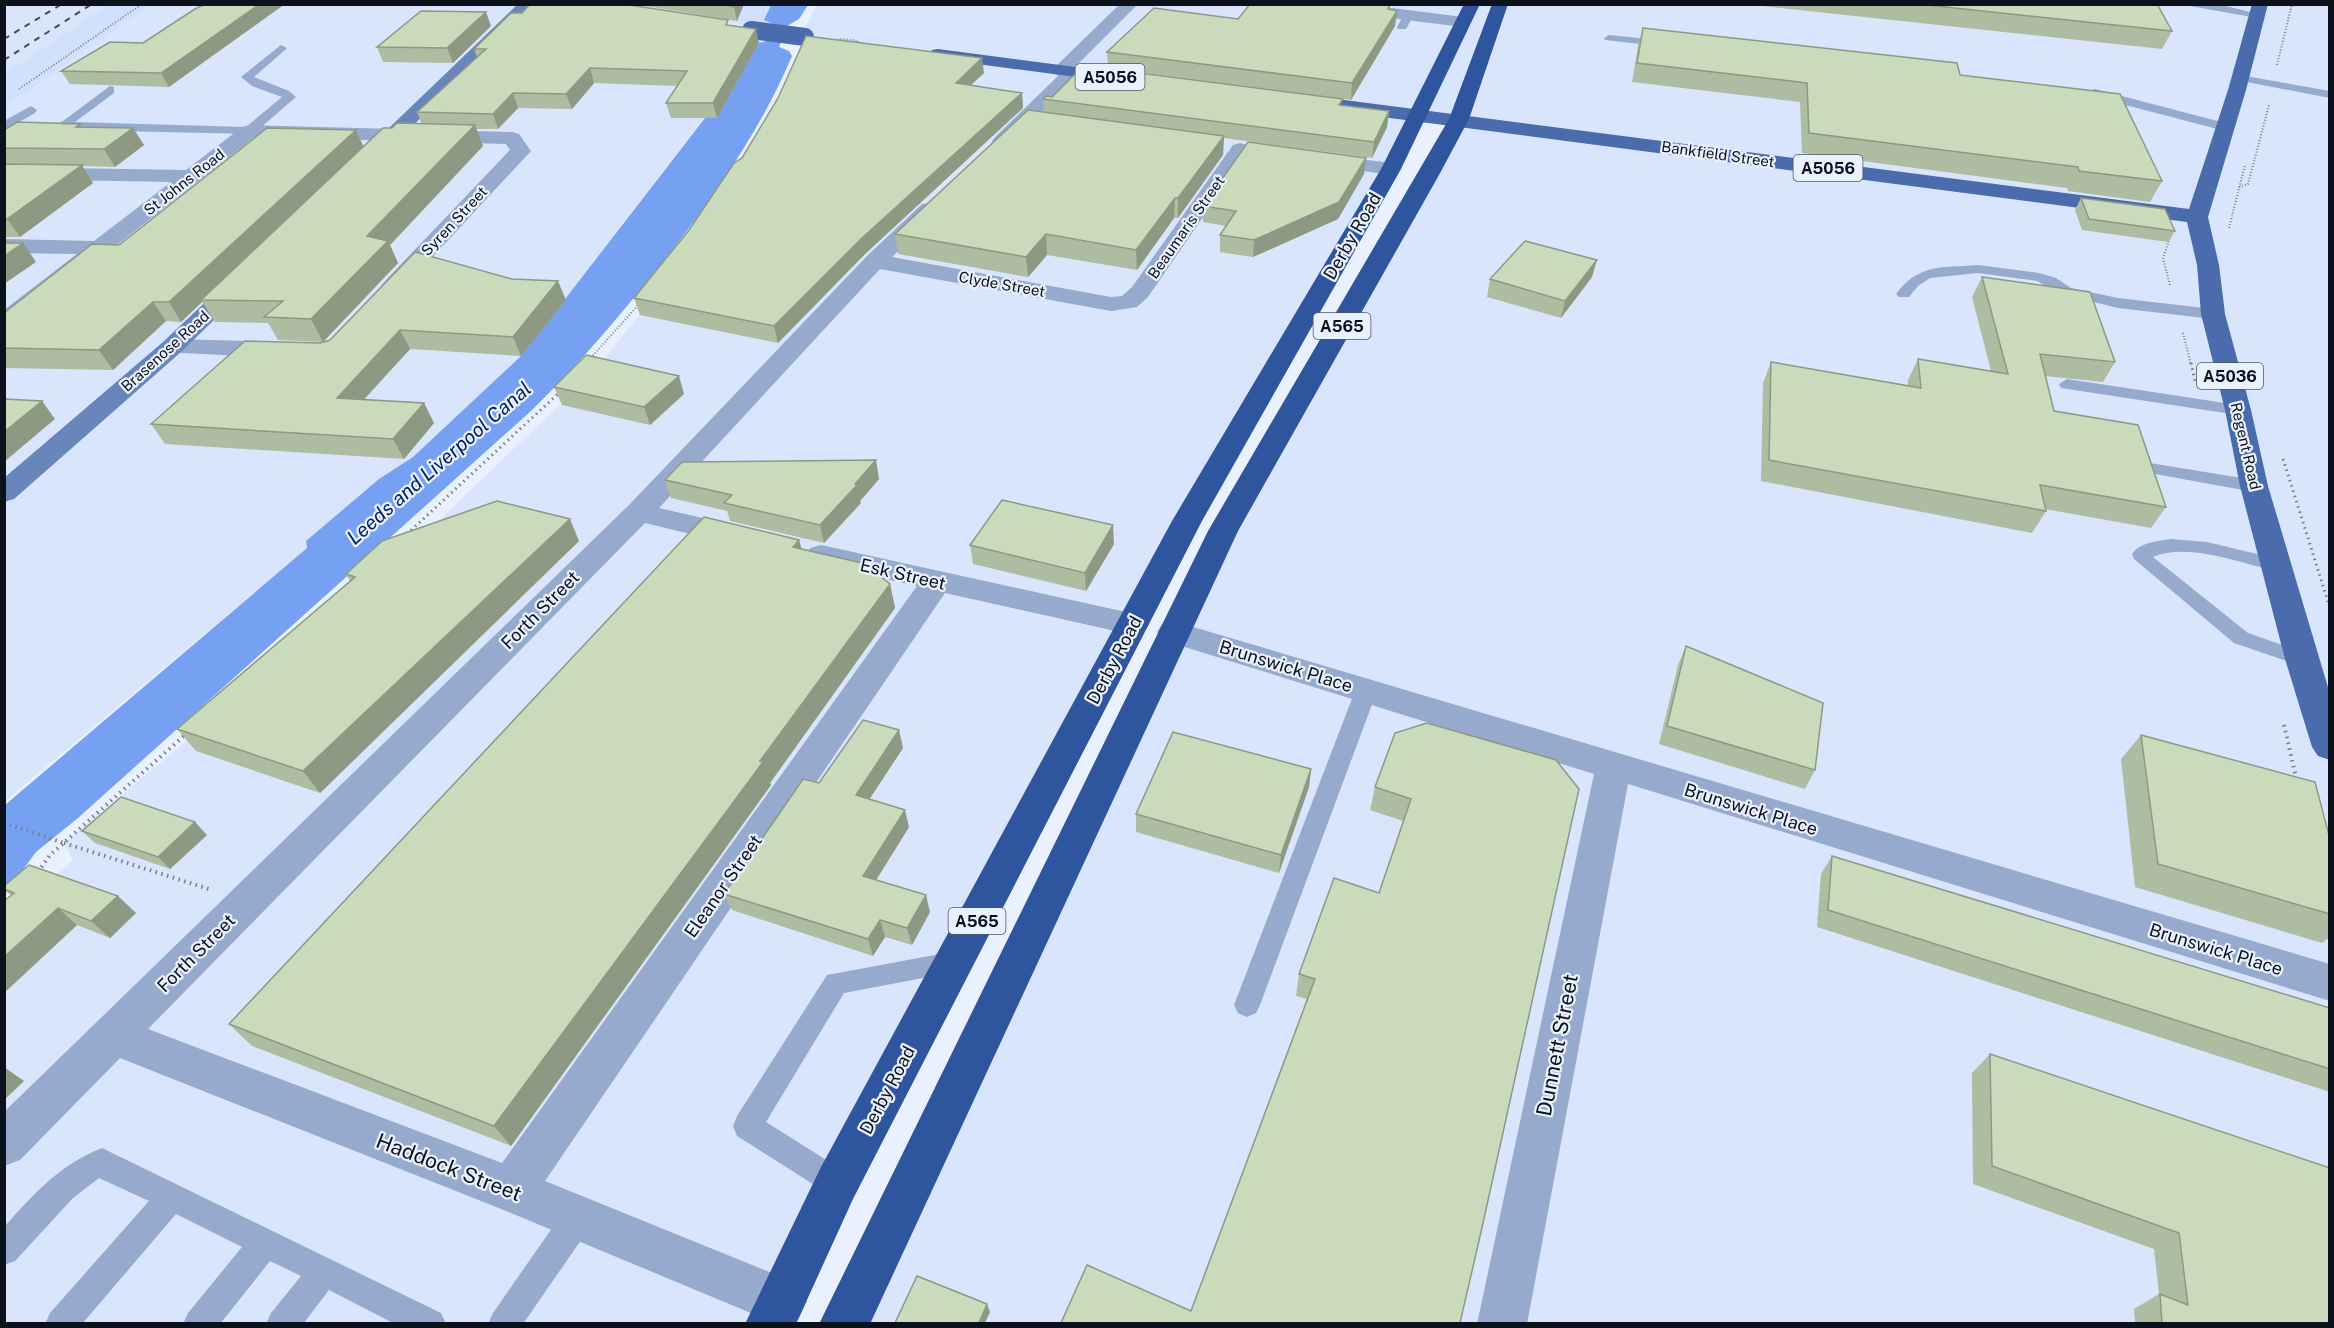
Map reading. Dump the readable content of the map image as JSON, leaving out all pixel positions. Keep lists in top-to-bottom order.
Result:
{
  "streets": {
    "highway": ["Derby Road", "A565"],
    "main road": [
      "A5056",
      "Bankfield Street",
      "Brasenose Road",
      "A5036",
      "Regent Road"
    ],
    "street": [
      "St Johns Road",
      "Syren Street",
      "Beaumaris Street",
      "Clyde Street",
      "Esk Street",
      "Forth Street",
      "Brunswick Place",
      "Eleanor Street",
      "Dunnett Street",
      "Haddock Street"
    ]
  },
  "crossings": [
    ["A5056", "Bankfield Street"],
    ["A5056", "Derby Road"],
    ["Bankfield Street", "Derby Road"],
    ["Bankfield Street", "Regent Road"],
    ["Beaumaris Street", "Clyde Street"],
    ["Derby Road", "Esk Street"],
    ["Derby Road", "Brunswick Place"],
    ["Derby Road", "Haddock Street"],
    ["Clyde Street", "Forth Street"],
    ["Esk Street", "Eleanor Street"],
    ["Forth Street", "Haddock Street"],
    ["Brunswick Place", "Dunnett Street"],
    ["Eleanor Street", "Haddock Street"]
  ],
  "water": ["Leeds and Liverpool Canal"]
}
